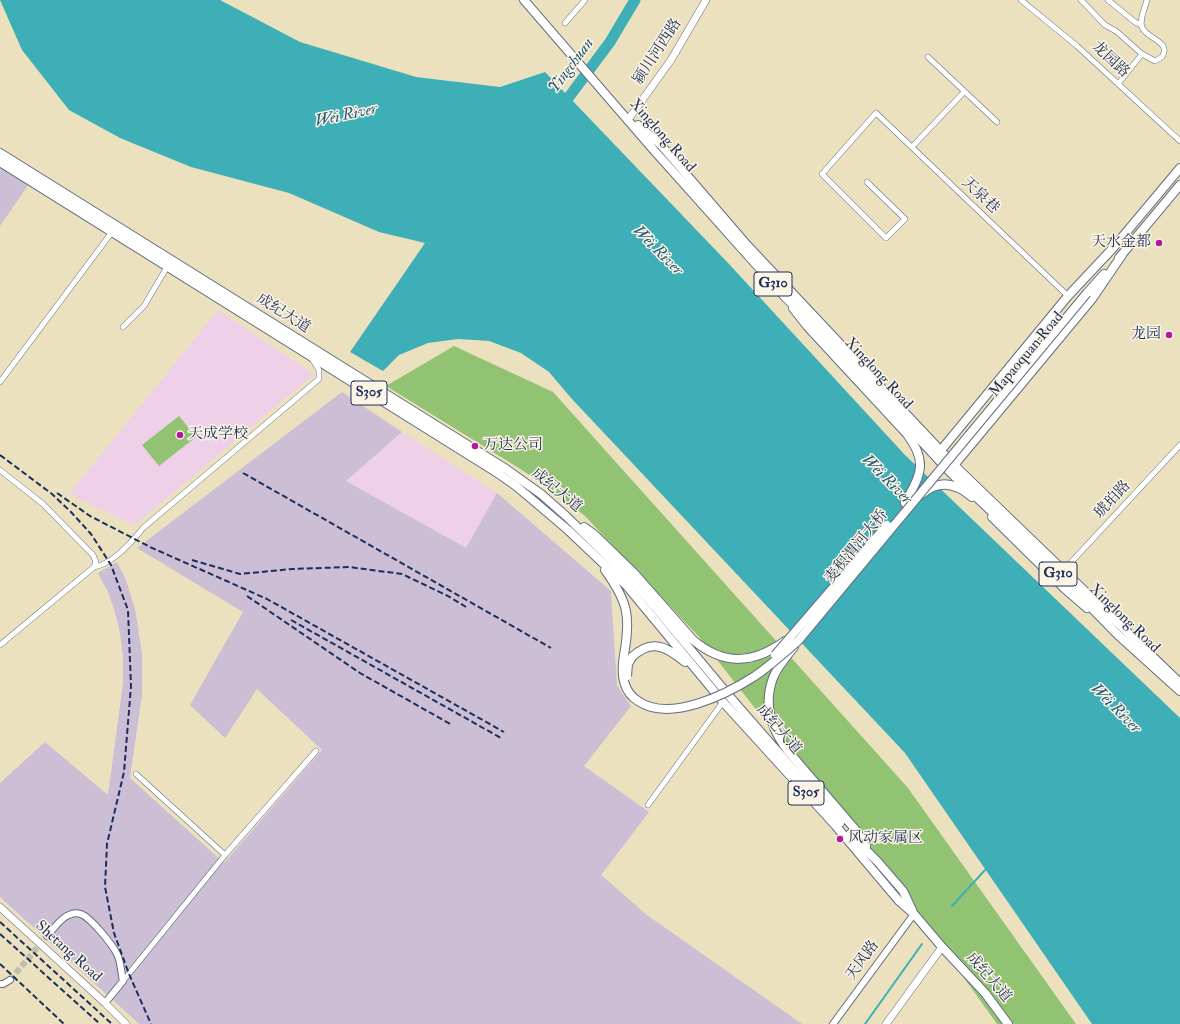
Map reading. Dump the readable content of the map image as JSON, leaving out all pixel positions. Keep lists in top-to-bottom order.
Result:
{
  "streets": {
    "main road": [
      "颍川河西路",
      "Xinglong Road",
      "G310",
      "成纪大道",
      "Mapaoquan Road",
      "S305",
      "麦积渭河大桥",
      "Shetang Road"
    ],
    "street": [
      "龙园路",
      "天泉巷",
      "琥珀路",
      "天风路"
    ]
  },
  "crossings": [
    ["颍川河西路", "Xinglong Road"],
    ["Xinglong Road", "G310"],
    ["Xinglong Road", "Mapaoquan Road"],
    ["Xinglong Road", "琥珀路"],
    ["天泉巷", "Mapaoquan Road"],
    ["成纪大道", "麦积渭河大桥"],
    ["成纪大道", "天风路"],
    ["Mapaoquan Road", "麦积渭河大桥"]
  ],
  "water": ["Yingchuan", "Wei River"],
  "places": [
    "天水金都",
    "龙园",
    "天成学校",
    "万达公司",
    "风动家属区"
  ]
}
